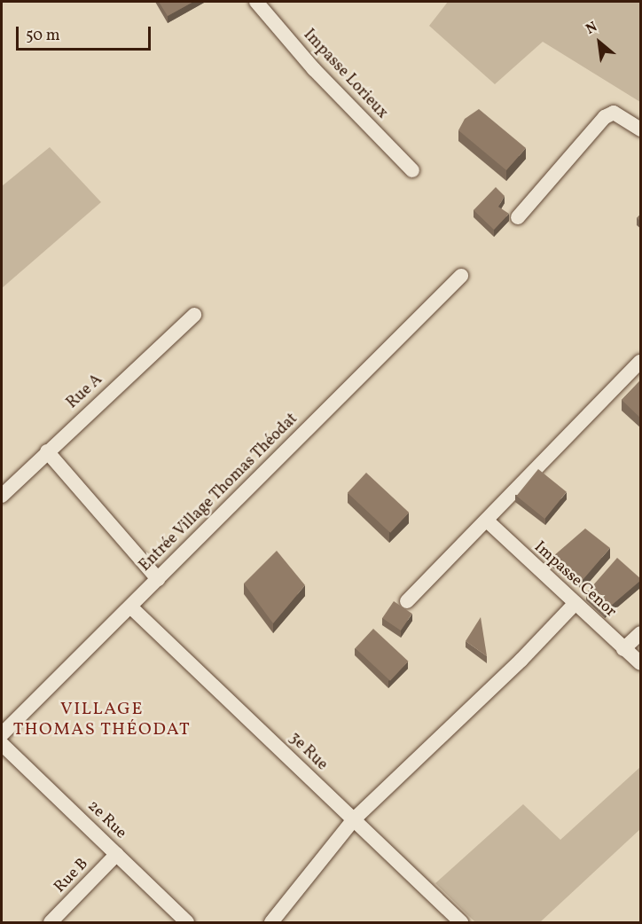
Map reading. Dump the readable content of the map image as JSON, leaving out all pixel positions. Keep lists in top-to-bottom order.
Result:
{
  "streets": {
    "street": [
      "Impasse Lorieux",
      "Rue A",
      "Entrée Village Thomas Théodat",
      "Impasse Cenor",
      "3e Rue",
      "2e Rue",
      "Rue B"
    ]
  },
  "crossings": [
    ["Entrée Village Thomas Théodat", "3e Rue"],
    ["2e Rue", "Rue B"]
  ],
  "districts": ["VILLAGE THOMAS THÉODAT"],
  "scale_bar": "50 m",
  "north": "top left"
}
